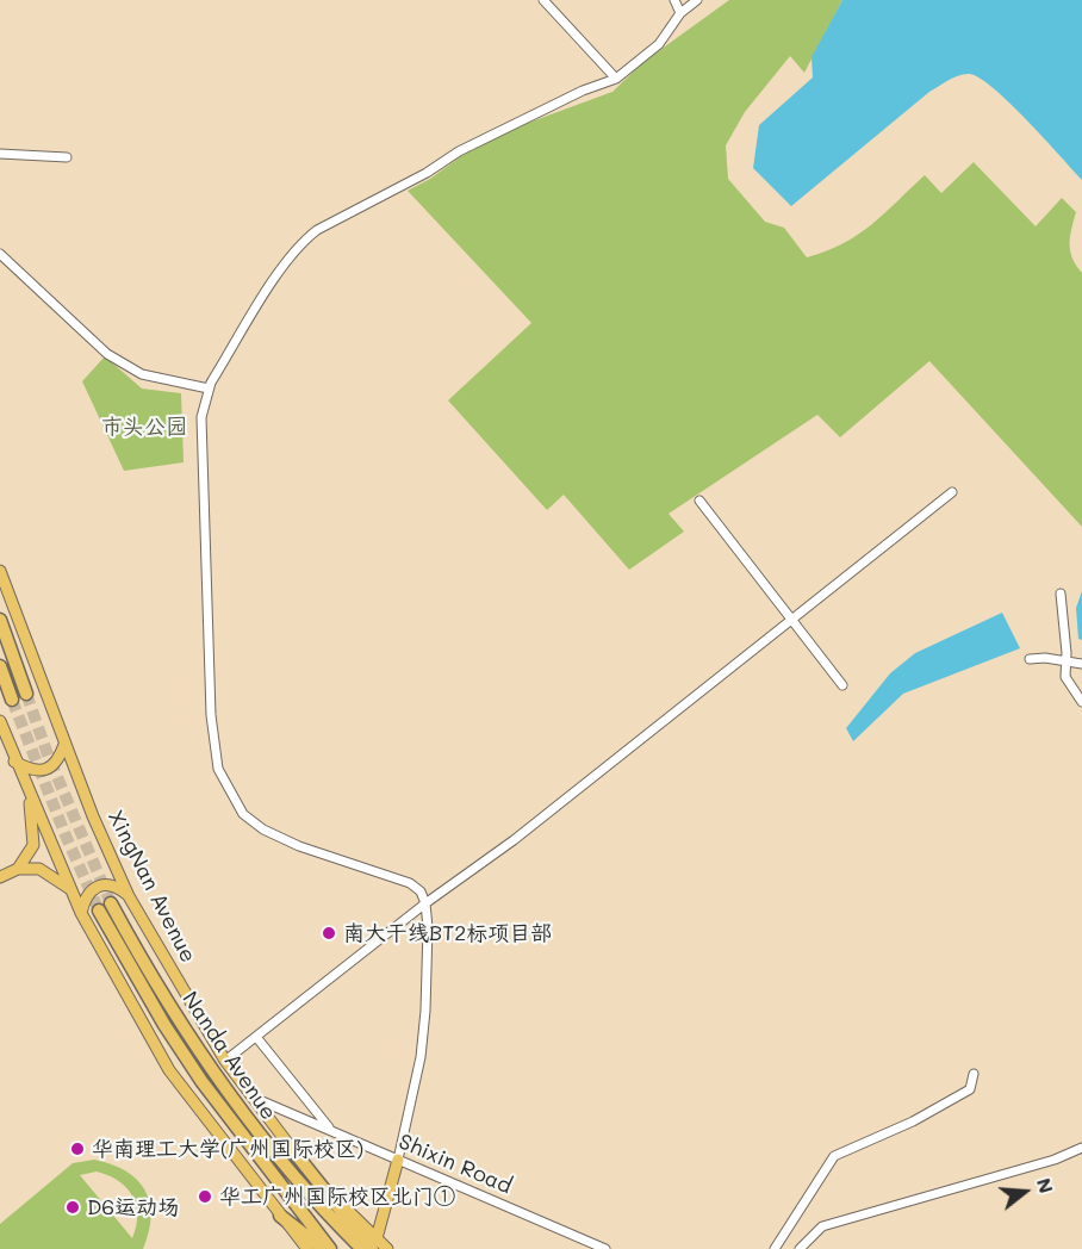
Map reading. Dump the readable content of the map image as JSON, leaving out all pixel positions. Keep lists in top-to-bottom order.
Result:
{
  "streets": {
    "highway": ["Nanda Avenue"],
    "main road": ["XingNan Avenue"],
    "street": ["Shixin Road"]
  },
  "crossings": [
    ["XingNan Avenue", "Shixin Road"]
  ],
  "parks": ["市头公园"],
  "places": [
    "南大干线BT2标项目部",
    "华南理工大学(广州国际校区)",
    "华工广州国际校区北门①",
    "D6运动场"
  ],
  "north": "right"
}
